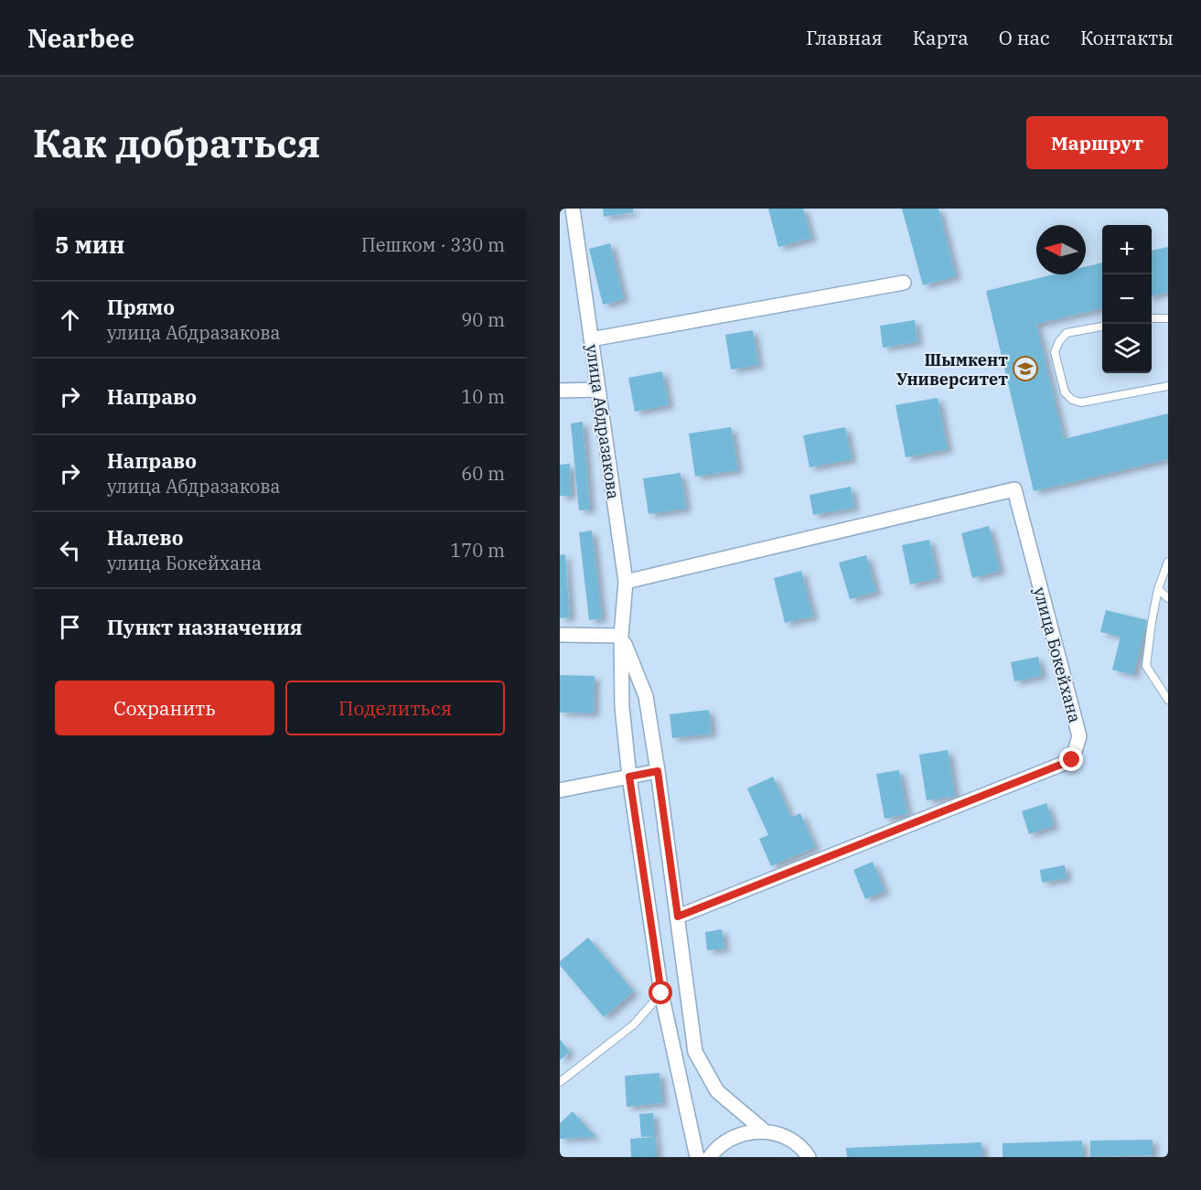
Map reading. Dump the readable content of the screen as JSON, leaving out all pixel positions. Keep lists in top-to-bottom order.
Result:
{
  "streets": {
    "street": ["улица Абдразакова", "улица Бокейхана"]
  },
  "crossings": [
    ["улица Абдразакова", "улица Бокейхана"]
  ],
  "places": {
    "school or university": ["Шымкент Университет"]
  },
  "north": "left",
  "page": {
    "header": "Nearbee",
    "nav": [
      "Главная",
      "Карта",
      "О нас",
      "Контакты"
    ],
    "buttons": [
      "Маршрут",
      ["Сохранить", "Поделиться"]
    ],
    "title": "Как добраться",
    "heading": ["5 мин", "Пешком · 330 m"],
    "map_buttons": ["+", "−"],
    "list": [
      ["Прямо", "улица Абдразакова", "90 m"],
      ["Направо", "10 m"],
      ["Направо", "улица Абдразакова", "60 m"],
      ["Налево", "улица Бокейхана", "170 m"],
      "Пункт назначения"
    ]
  }
}
